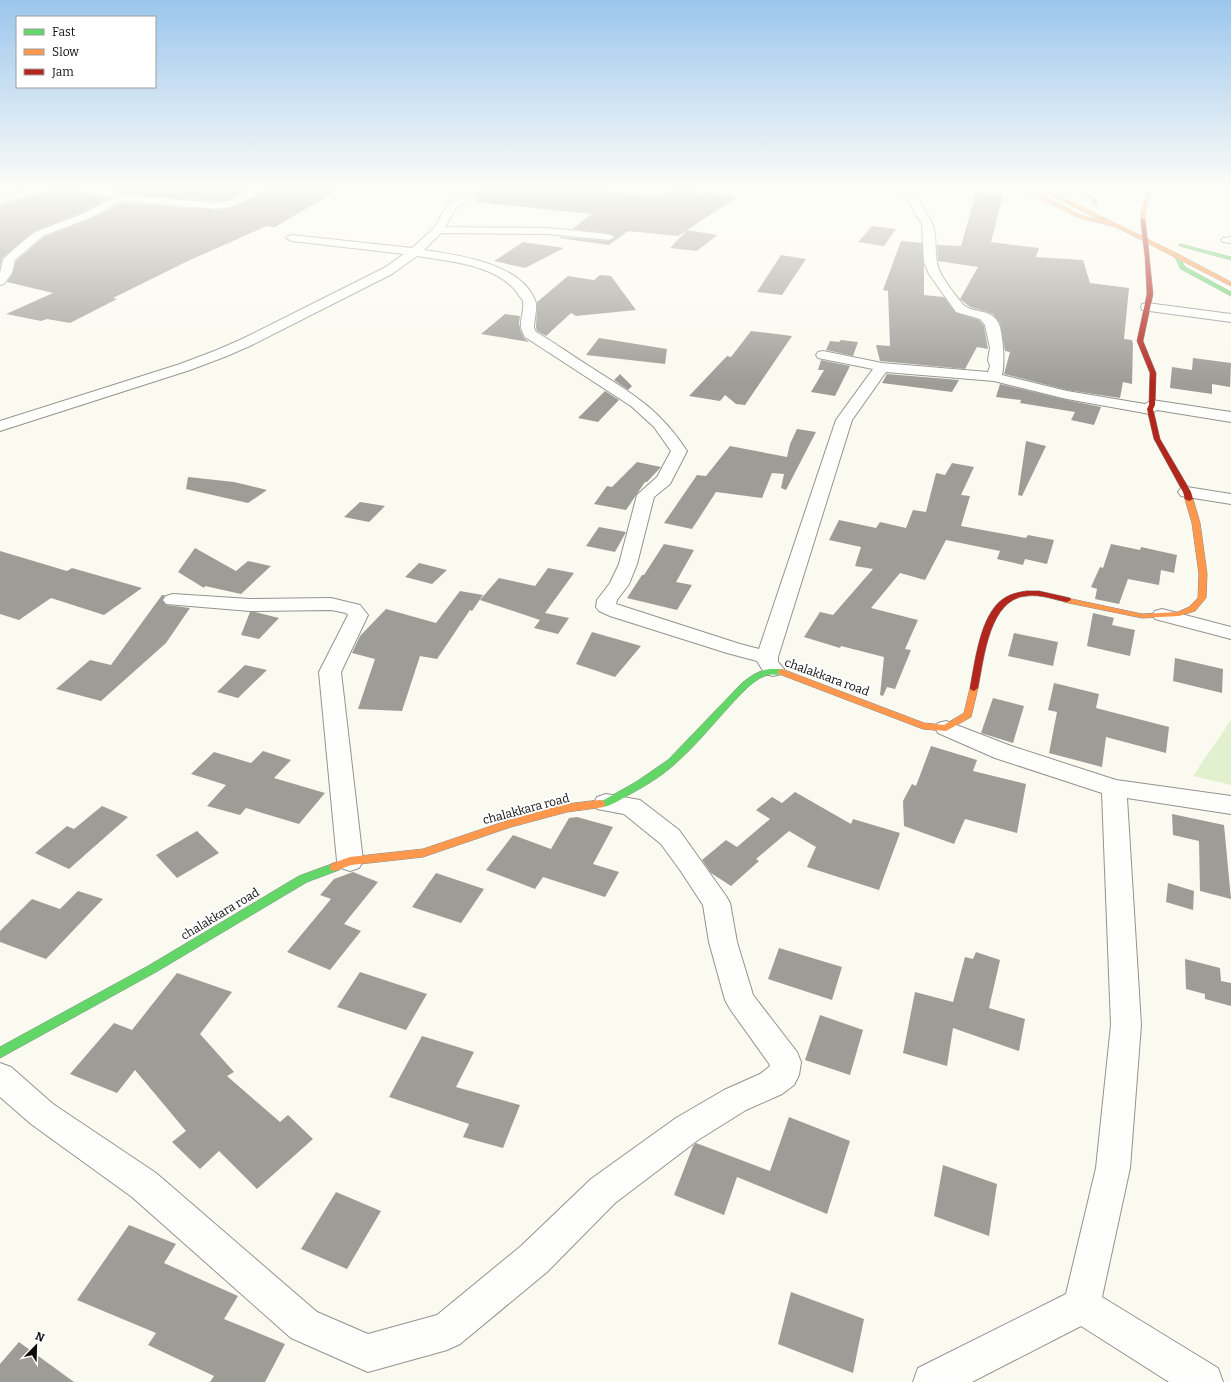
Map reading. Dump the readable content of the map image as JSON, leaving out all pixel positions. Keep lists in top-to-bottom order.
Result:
{
  "streets": {
    "main road": ["chalakkara road"]
  },
  "legend": ["Fast", "Slow", "Jam"],
  "north": "top right"
}
